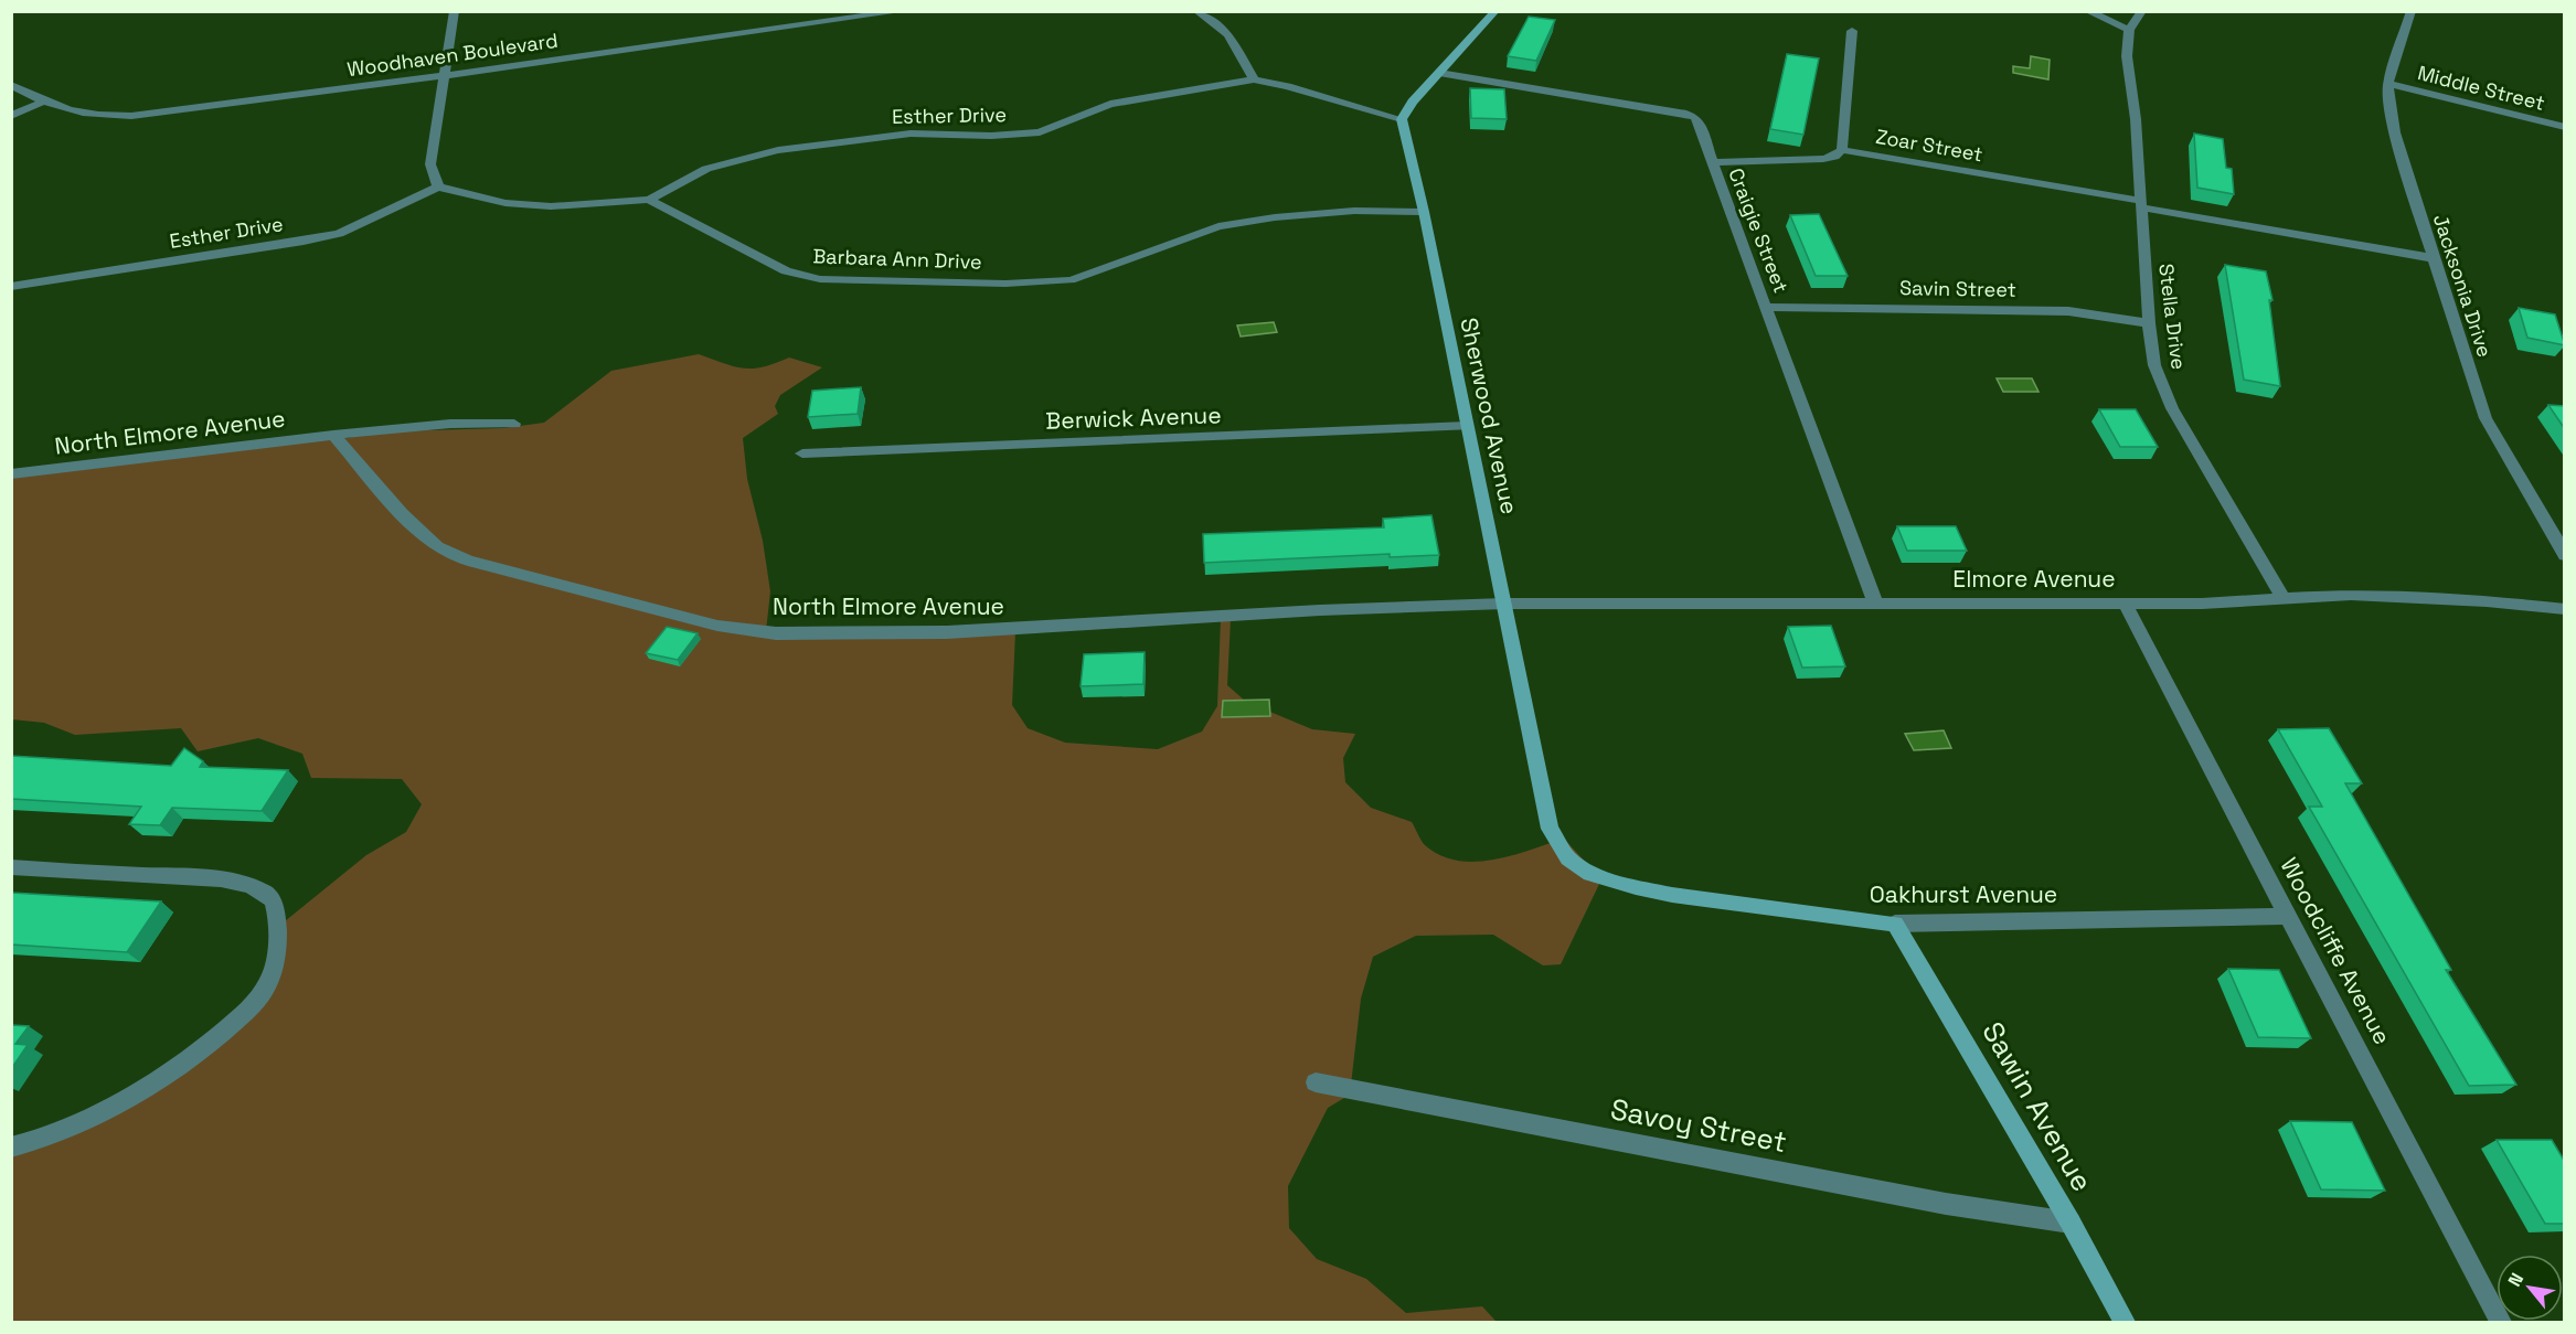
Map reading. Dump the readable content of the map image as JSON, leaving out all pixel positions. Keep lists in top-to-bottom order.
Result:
{
  "streets": {
    "street": [
      "Woodhaven Boulevard",
      "Middle Street",
      "Esther Drive",
      "Zoar Street",
      "Craigie Street",
      "Barbara Ann Drive",
      "Jacksonia Drive",
      "Savin Street",
      "Stella Drive",
      "Sherwood Avenue",
      "Berwick Avenue",
      "North Elmore Avenue",
      "Elmore Avenue",
      "Oakhurst Avenue",
      "Woodcliffe Avenue",
      "Sawin Avenue",
      "Savoy Street"
    ]
  },
  "crossings": [
    ["Middle Street", "Jacksonia Drive"],
    ["Esther Drive", "Barbara Ann Drive"],
    ["Zoar Street", "Craigie Street"],
    ["Zoar Street", "Jacksonia Drive"],
    ["Zoar Street", "Stella Drive"],
    ["Craigie Street", "Savin Street"],
    ["Craigie Street", "Elmore Avenue"],
    ["Barbara Ann Drive", "Sherwood Avenue"],
    ["Savin Street", "Stella Drive"],
    ["Stella Drive", "Elmore Avenue"],
    ["Sherwood Avenue", "Berwick Avenue"],
    ["Sherwood Avenue", "North Elmore Avenue"],
    ["Sherwood Avenue", "Elmore Avenue"],
    ["Sherwood Avenue", "Oakhurst Avenue"],
    ["North Elmore Avenue", "Elmore Avenue"],
    ["Elmore Avenue", "Woodcliffe Avenue"],
    ["Oakhurst Avenue", "Woodcliffe Avenue"],
    ["Oakhurst Avenue", "Sawin Avenue"],
    ["Sawin Avenue", "Savoy Street"]
  ],
  "north": "top left"
}
